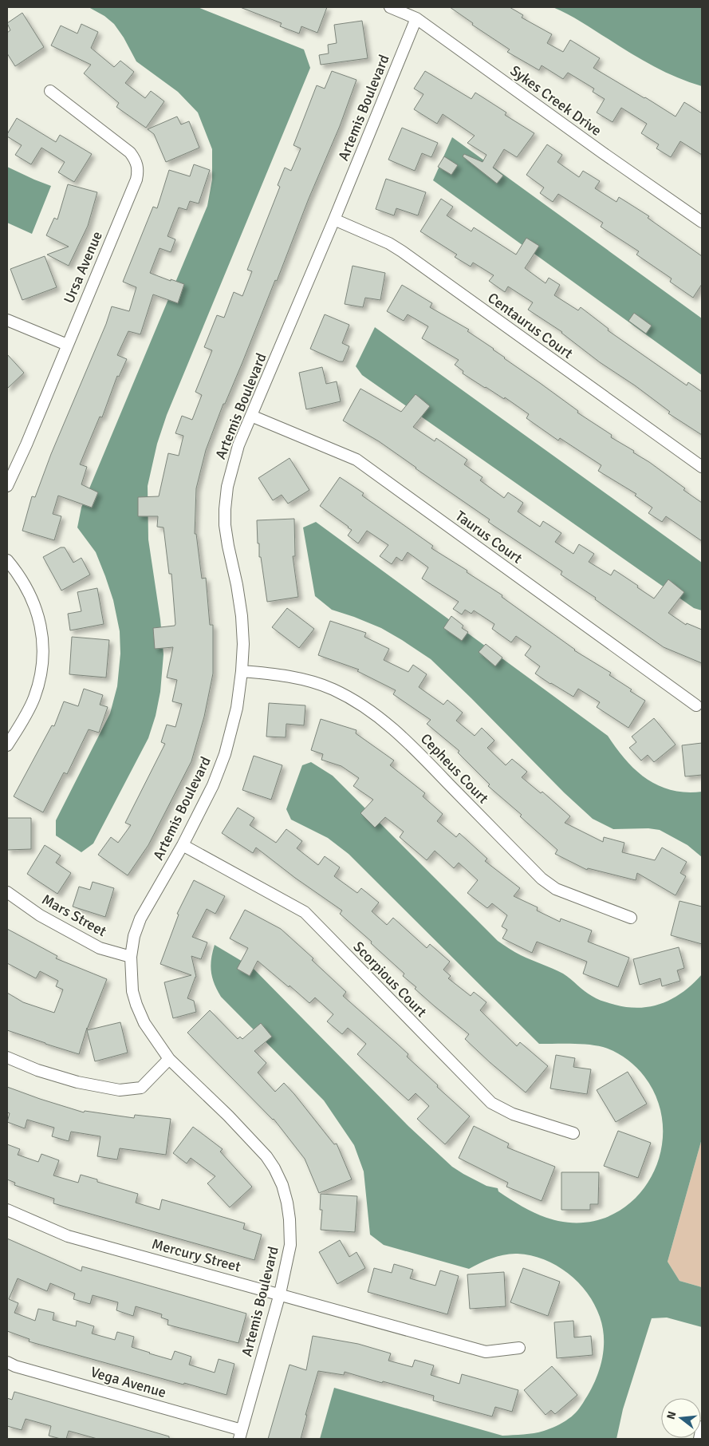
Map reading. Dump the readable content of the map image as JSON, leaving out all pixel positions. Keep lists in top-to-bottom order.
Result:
{
  "streets": {
    "street": [
      "Sykes Creek Drive",
      "Artemis Boulevard",
      "Ursa Avenue",
      "Centaurus Court",
      "Taurus Court",
      "Cepheus Court",
      "Mars Street",
      "Scorpious Court",
      "Mercury Street",
      "Vega Avenue"
    ]
  },
  "crossings": [
    ["Sykes Creek Drive", "Artemis Boulevard"],
    ["Artemis Boulevard", "Centaurus Court"],
    ["Artemis Boulevard", "Taurus Court"],
    ["Artemis Boulevard", "Cepheus Court"],
    ["Artemis Boulevard", "Mars Street"],
    ["Artemis Boulevard", "Scorpious Court"],
    ["Artemis Boulevard", "Mercury Street"],
    ["Artemis Boulevard", "Vega Avenue"]
  ],
  "north": "left"
}
